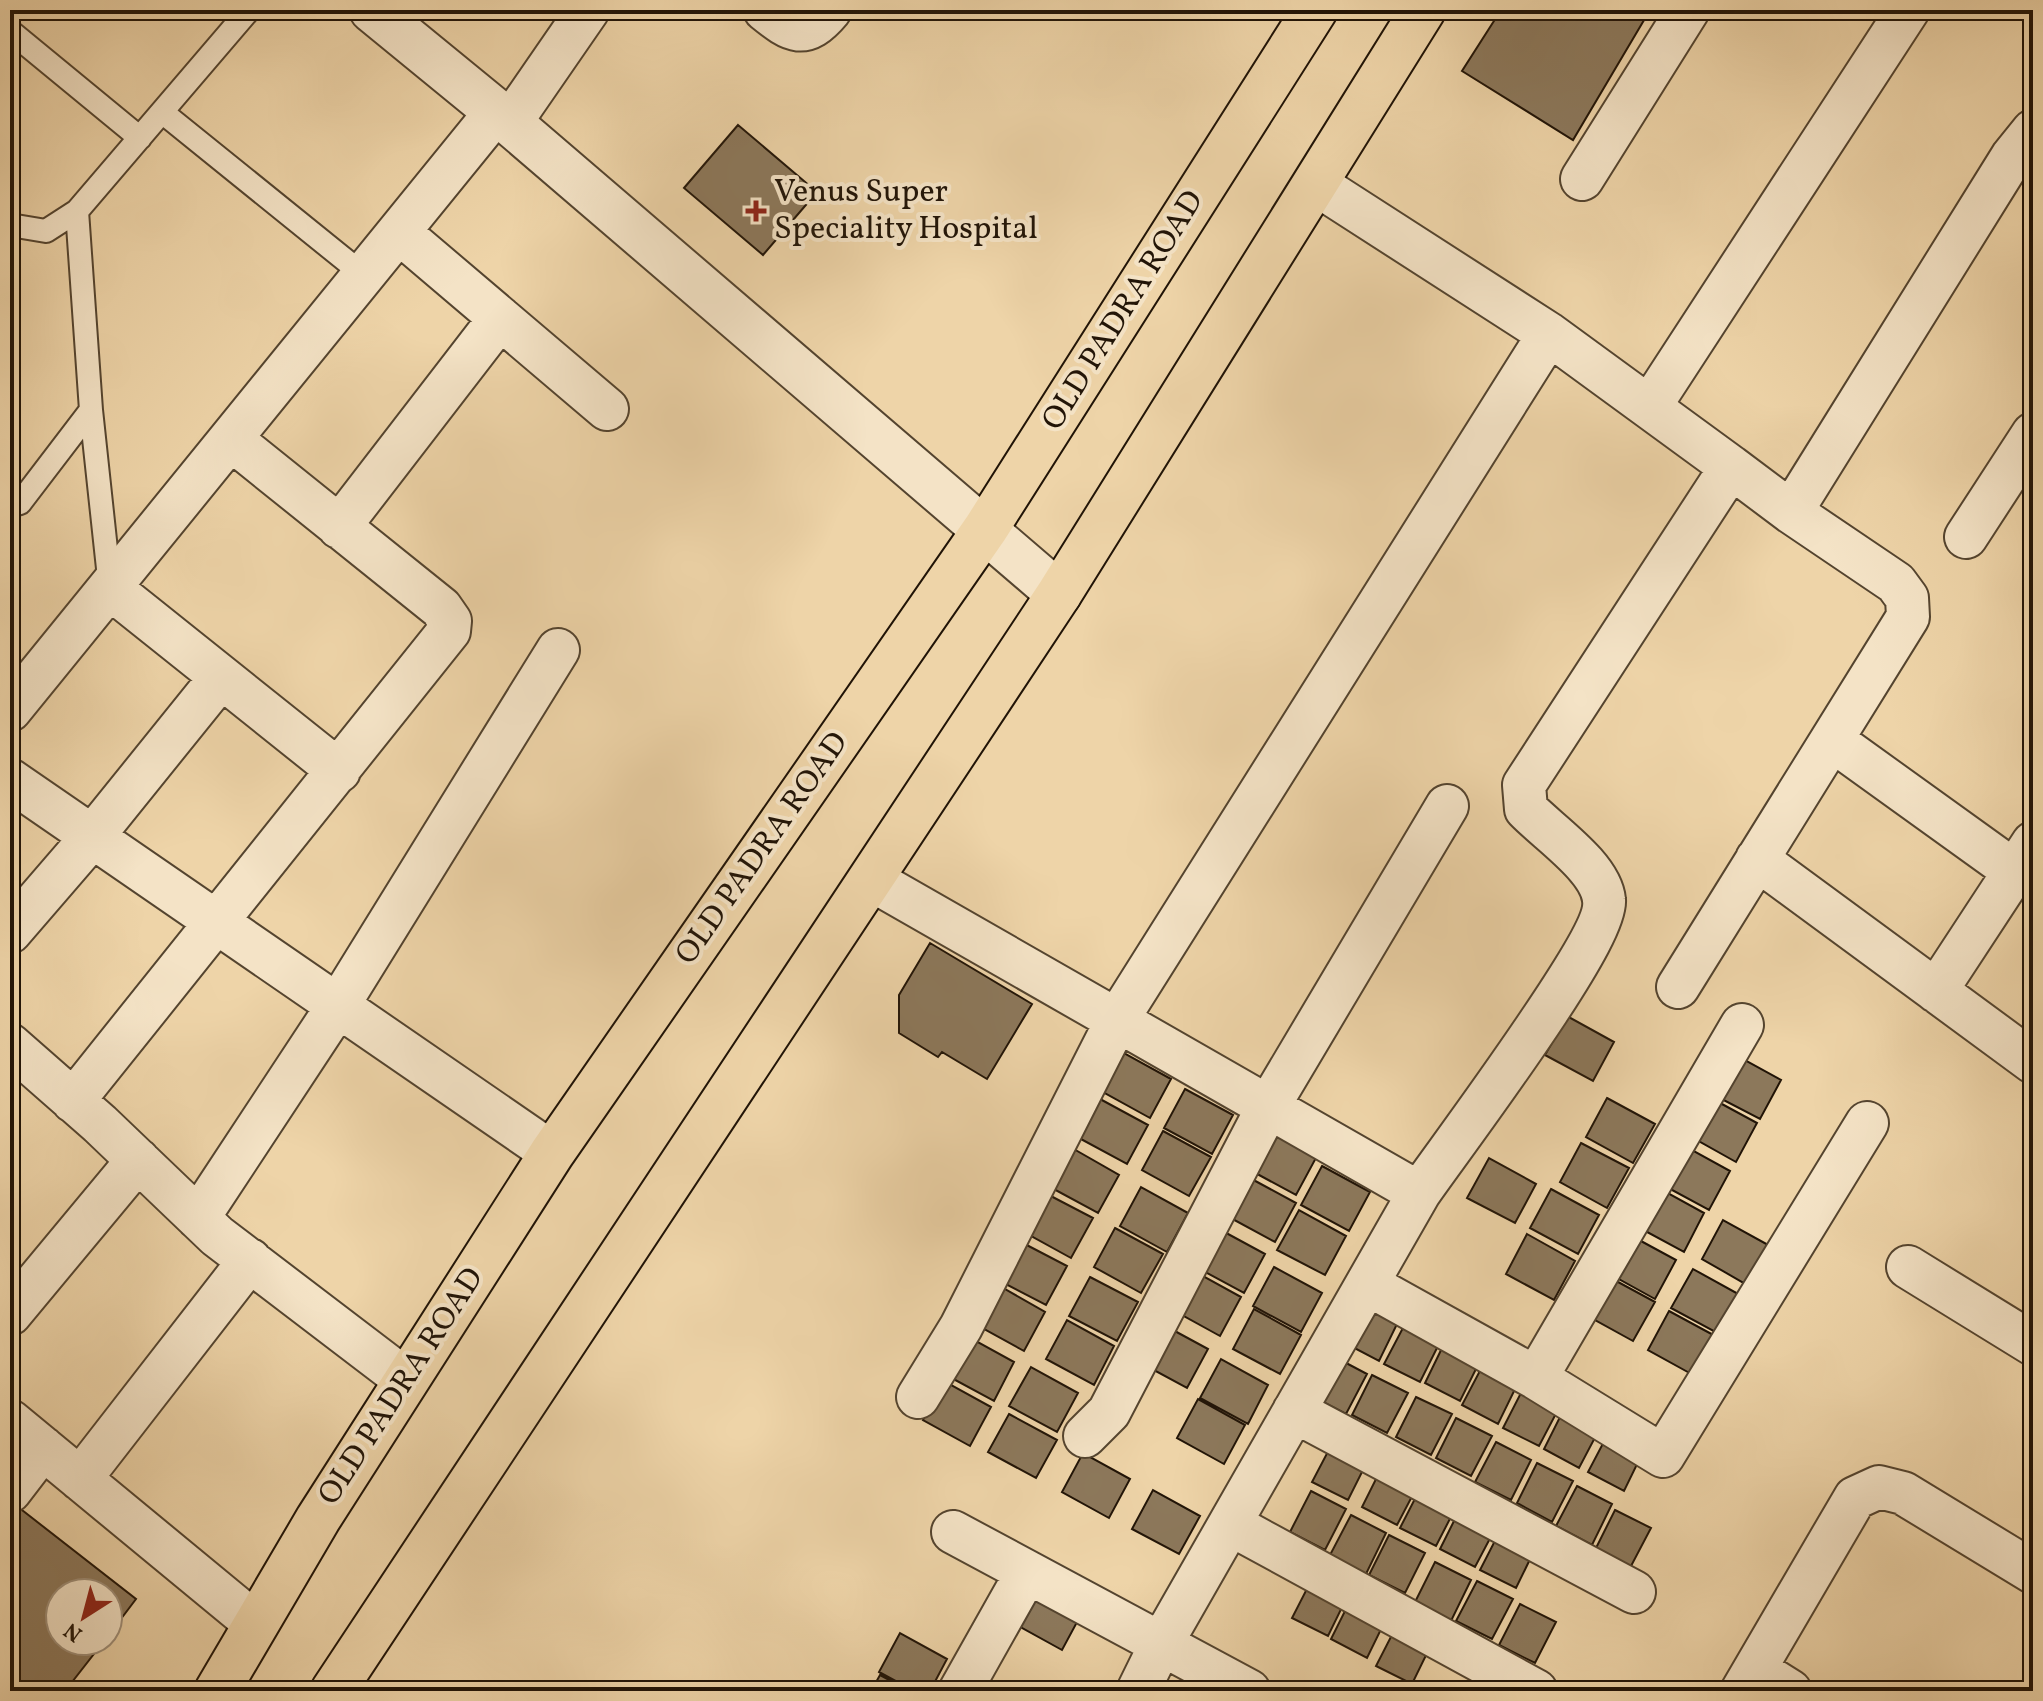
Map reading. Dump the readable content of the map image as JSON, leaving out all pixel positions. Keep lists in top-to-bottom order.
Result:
{
  "streets": {
    "main road": ["OLD PADRA ROAD"]
  },
  "places": {
    "health": ["Venus Super Speciality Hospital"]
  },
  "north": "bottom left"
}
